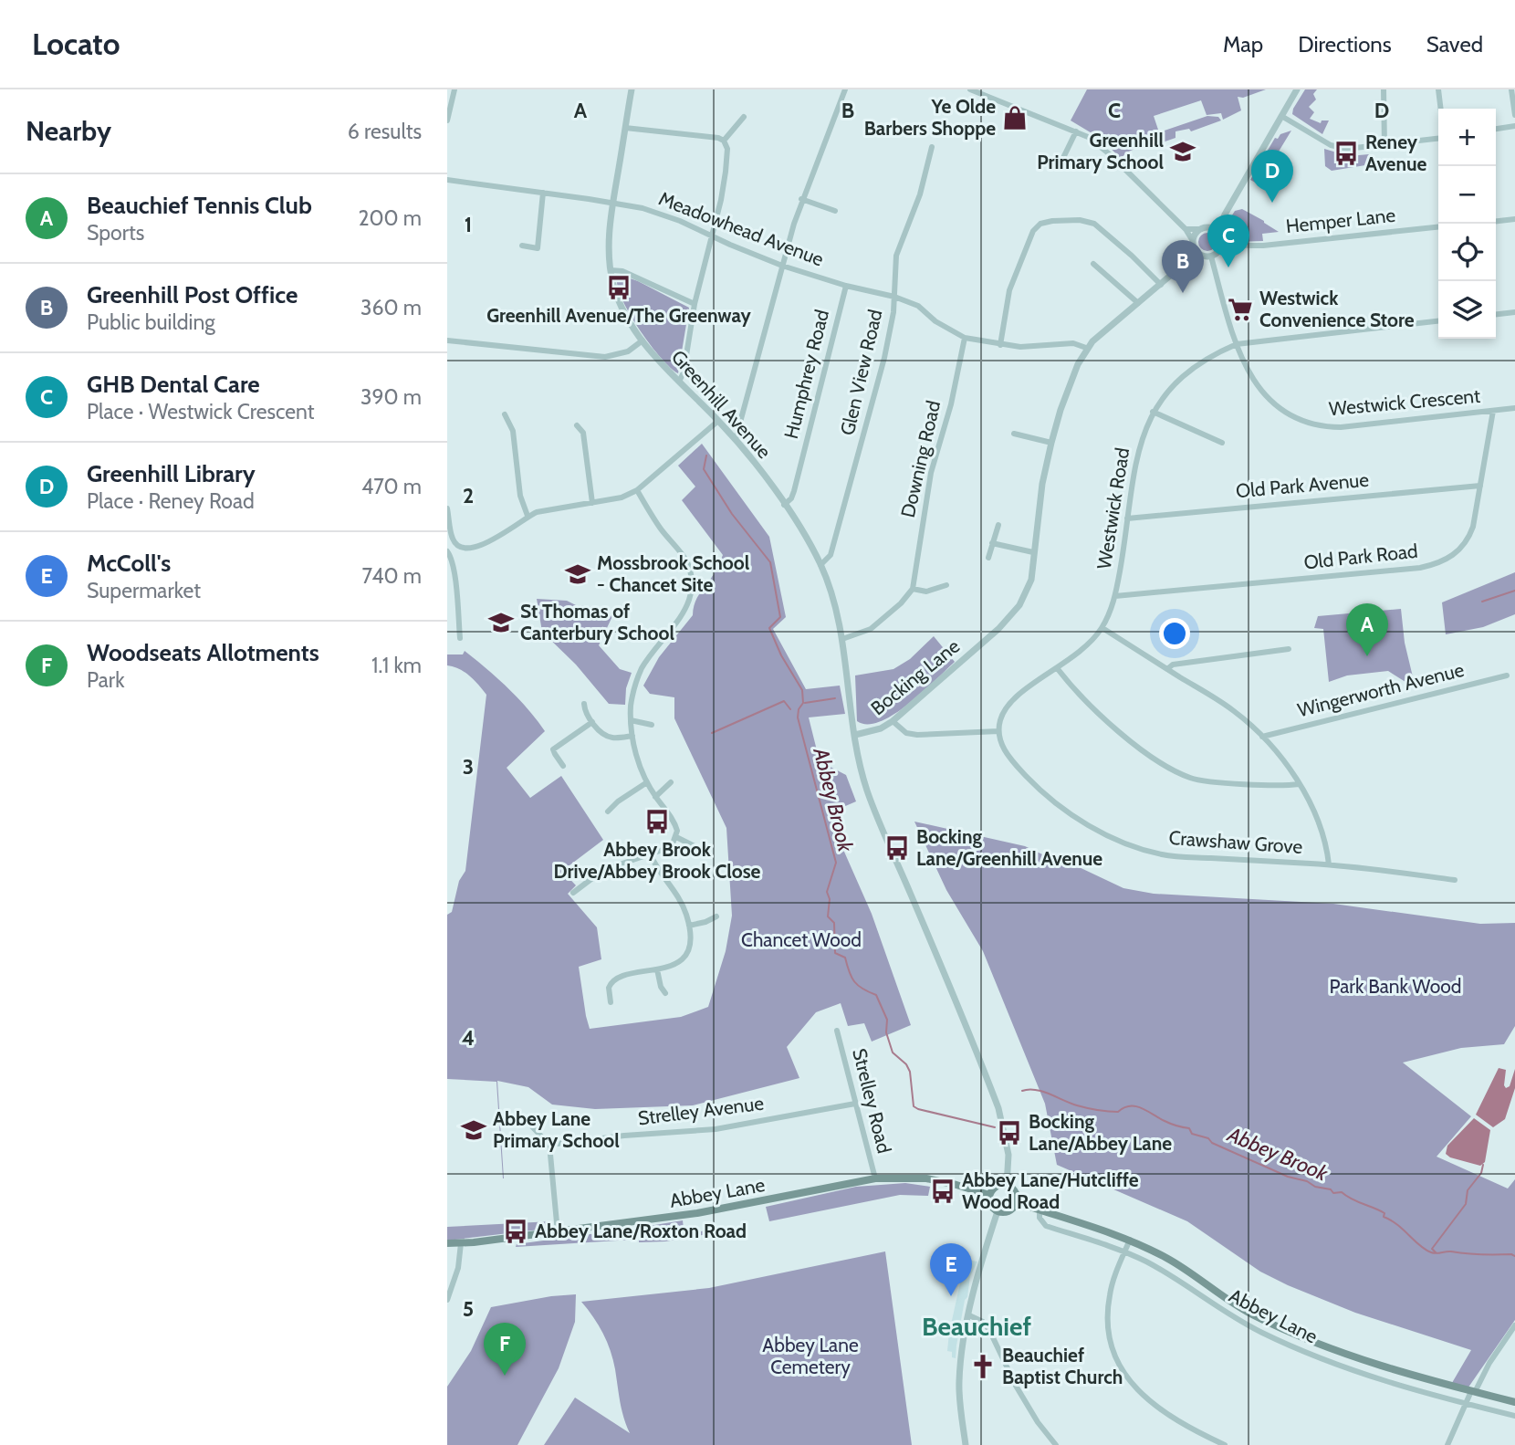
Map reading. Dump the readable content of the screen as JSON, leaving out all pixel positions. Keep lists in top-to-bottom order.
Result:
{
  "streets": {
    "main road": ["Abbey Lane"],
    "street": [
      "Hemper Lane",
      "Meadowhead Avenue",
      "Glen View Road",
      "Humphrey Road",
      "Westwick Crescent",
      "Greenhill Avenue",
      "Downing Road",
      "Old Park Avenue",
      "Westwick Road",
      "Old Park Road",
      "Bocking Lane",
      "Wingerworth Avenue",
      "Crawshaw Grove",
      "Strelley Road",
      "Strelley Avenue"
    ]
  },
  "crossings": [
    ["Hemper Lane", "Westwick Crescent"],
    ["Hemper Lane", "Bocking Lane"],
    ["Meadowhead Avenue", "Glen View Road"],
    ["Meadowhead Avenue", "Humphrey Road"],
    ["Meadowhead Avenue", "Greenhill Avenue"],
    ["Meadowhead Avenue", "Downing Road"],
    ["Meadowhead Avenue", "Bocking Lane"],
    ["Glen View Road", "Greenhill Avenue"],
    ["Humphrey Road", "Greenhill Avenue"],
    ["Westwick Crescent", "Westwick Road"],
    ["Westwick Crescent", "Old Park Road"],
    ["Westwick Crescent", "Bocking Lane"],
    ["Greenhill Avenue", "Bocking Lane"],
    ["Old Park Avenue", "Westwick Road"],
    ["Old Park Avenue", "Old Park Road"],
    ["Westwick Road", "Old Park Road"],
    ["Westwick Road", "Crawshaw Grove"],
    ["Strelley Road", "Strelley Avenue"],
    ["Strelley Road", "Abbey Lane"]
  ],
  "districts": ["Beauchief"],
  "water": ["Abbey Brook"],
  "parks": ["Chancet Wood", "Park Bank Wood", "Abbey Lane Cemetery"],
  "places": {
    "shop": ["Ye Olde Barbers Shoppe"],
    "school or university": [
      "Greenhill Primary School",
      "Mossbrook School - Chancet Site",
      "St Thomas of Canterbury School",
      "Abbey Lane Primary School"
    ],
    "bus stop": [
      "Reney Avenue",
      "Greenhill Avenue/The Greenway",
      "Abbey Brook Drive/Abbey Brook Close",
      "Bocking Lane/Greenhill Avenue",
      "Bocking Lane/Abbey Lane",
      "Abbey Lane/Hutcliffe Wood Road",
      "Abbey Lane/Roxton Road"
    ],
    "supermarket": ["Westwick Convenience Store"],
    "church": ["Beauchief Baptist Church"]
  },
  "page": {
    "header": "Locato",
    "nav": ["Map", "Directions", "Saved"],
    "heading": ["Nearby", "6 results"],
    "map_buttons": ["+", "−"],
    "pins": [
      "D",
      "C",
      "B",
      "A",
      "E",
      "F"
    ],
    "list": [
      {
        "mark": "A",
        "name": "Beauchief Tennis Club",
        "note": "Sports",
        "value": "200 m"
      },
      {
        "mark": "B",
        "name": "Greenhill Post Office",
        "note": "Public building",
        "value": "360 m"
      },
      {
        "mark": "C",
        "name": "GHB Dental Care",
        "note": "Place · Westwick Crescent",
        "value": "390 m"
      },
      {
        "mark": "D",
        "name": "Greenhill Library",
        "note": "Place · Reney Road",
        "value": "470 m"
      },
      {
        "mark": "E",
        "name": "McColl's",
        "note": "Supermarket",
        "value": "740 m"
      },
      {
        "mark": "F",
        "name": "Woodseats Allotments",
        "note": "Park",
        "value": "1.1 km"
      }
    ]
  },
  "grid": {
    "columns": [
      "A",
      "B",
      "C",
      "D"
    ],
    "rows": [
      "1",
      "2",
      "3",
      "4",
      "5"
    ]
  }
}
